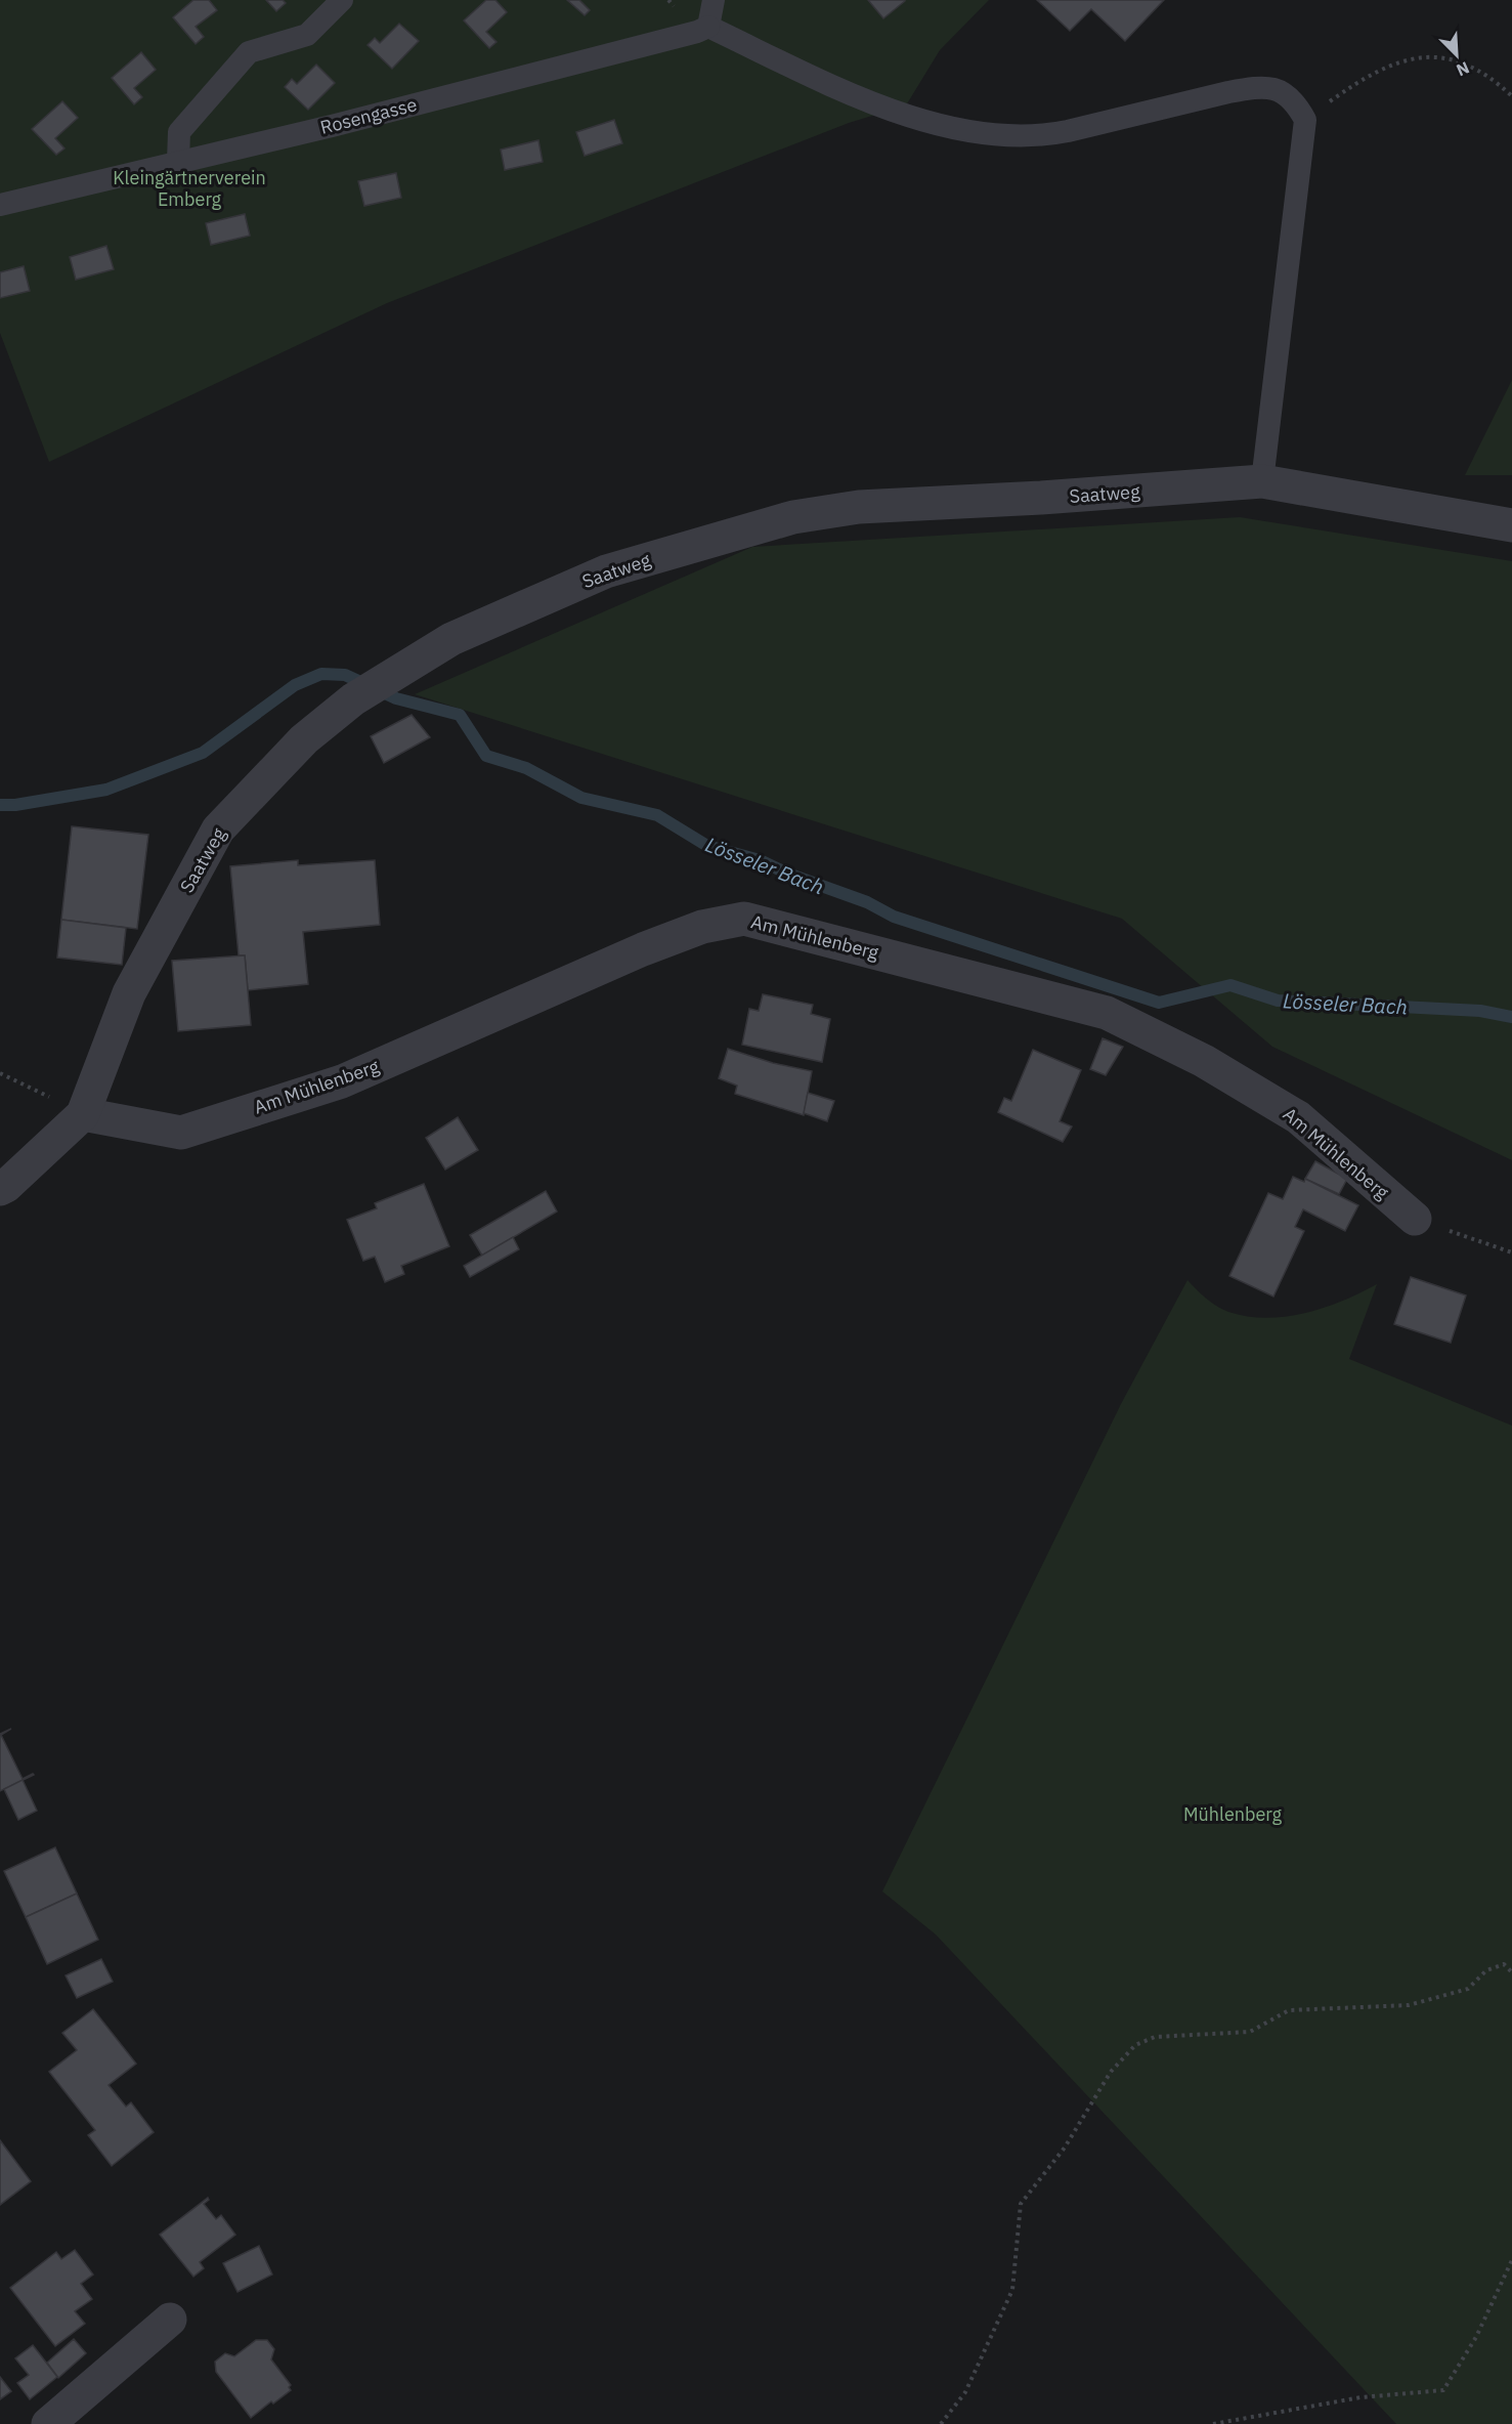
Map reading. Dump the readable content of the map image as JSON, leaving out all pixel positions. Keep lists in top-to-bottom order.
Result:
{
  "streets": {
    "street": ["Saatweg", "Am Mühlenberg"],
    "lane": ["Rosengasse"]
  },
  "crossings": [
    ["Saatweg", "Am Mühlenberg"]
  ],
  "water": ["Lösseler Bach"],
  "parks": ["Kleingärtnerverein Emberg", "Mühlenberg"],
  "north": "bottom right"
}
